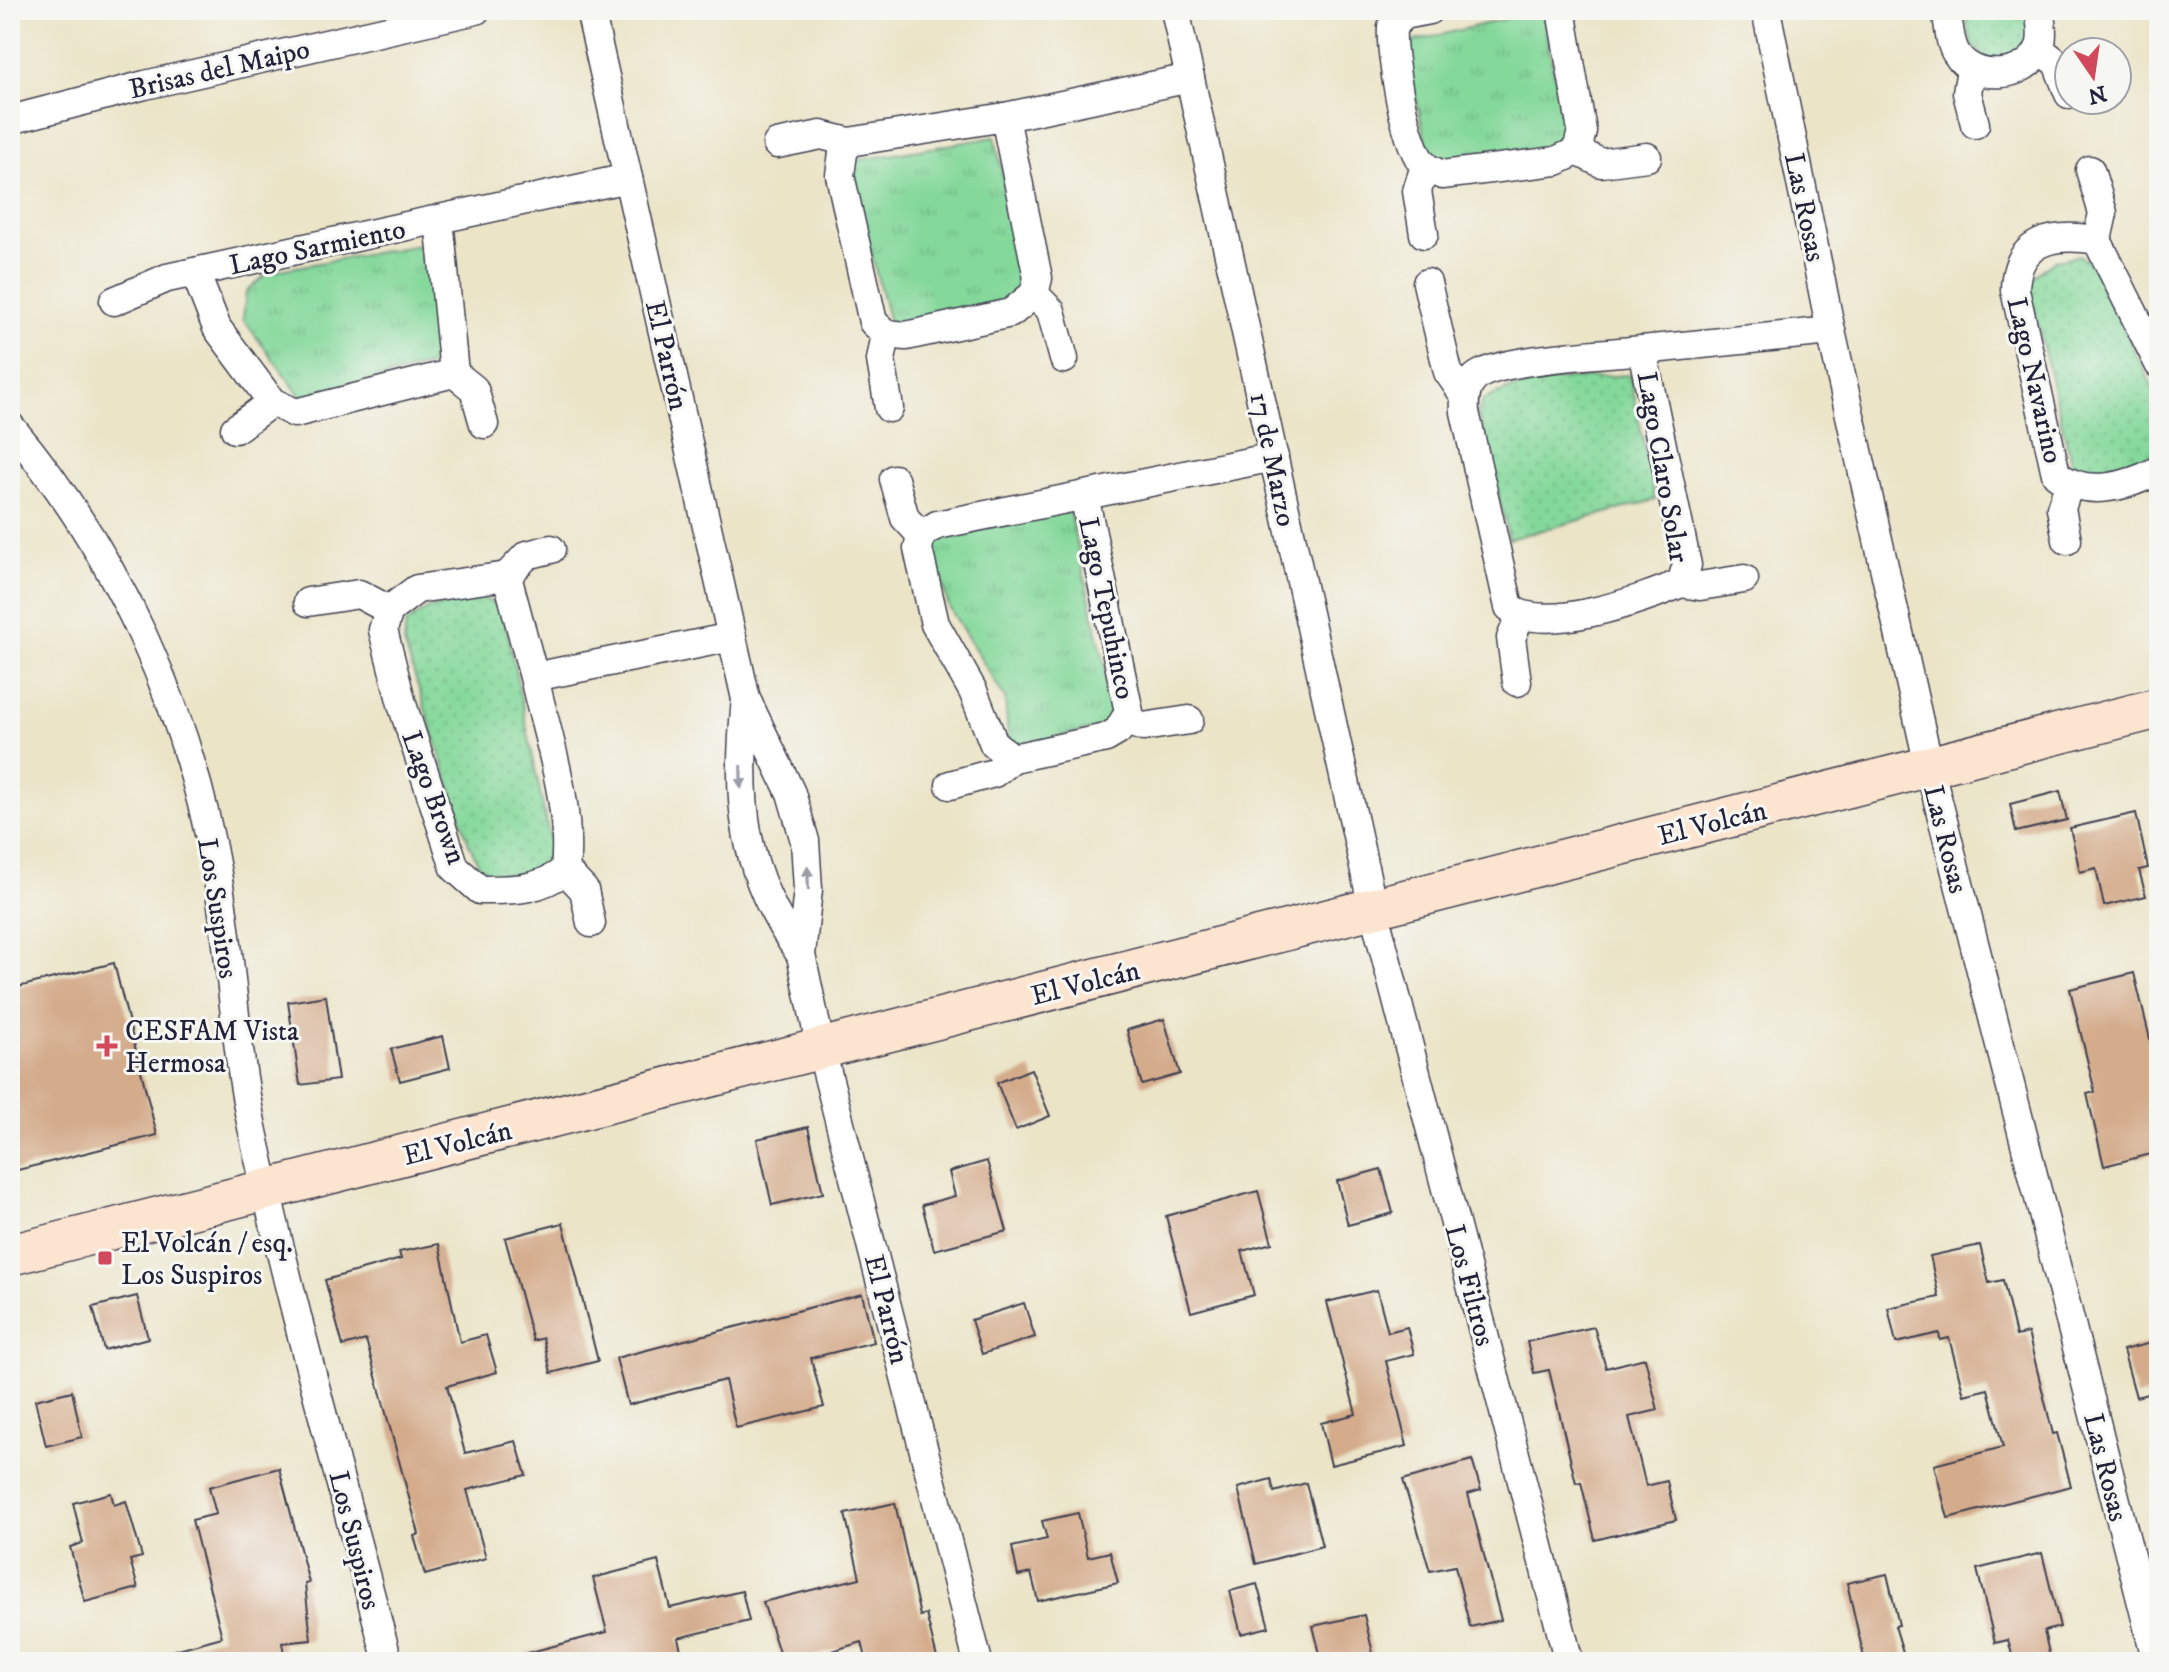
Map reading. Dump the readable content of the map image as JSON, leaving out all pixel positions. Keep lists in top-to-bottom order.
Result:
{
  "streets": {
    "street": [
      "Brisas del Maipo",
      "Las Rosas",
      "Lago Sarmiento",
      "El Parrón",
      "Lago Navarino",
      "17 de Marzo",
      "Lago Claro Solar",
      "Lago Tepuhinco",
      "Lago Brown",
      "El Volcán",
      "Los Suspiros",
      "Los Filtros"
    ]
  },
  "crossings": [
    ["Las Rosas", "Lago Claro Solar"],
    ["Las Rosas", "El Volcán"],
    ["Lago Sarmiento", "El Parrón"],
    ["El Parrón", "El Volcán"],
    ["17 de Marzo", "Lago Tepuhinco"],
    ["17 de Marzo", "El Volcán"],
    ["17 de Marzo", "Los Filtros"],
    ["El Volcán", "Los Suspiros"],
    ["El Volcán", "Los Filtros"]
  ],
  "places": {
    "health": ["CESFAM Vista Hermosa"],
    "transit": ["El Volcán / esq. Los Suspiros"]
  },
  "north": "bottom"
}
